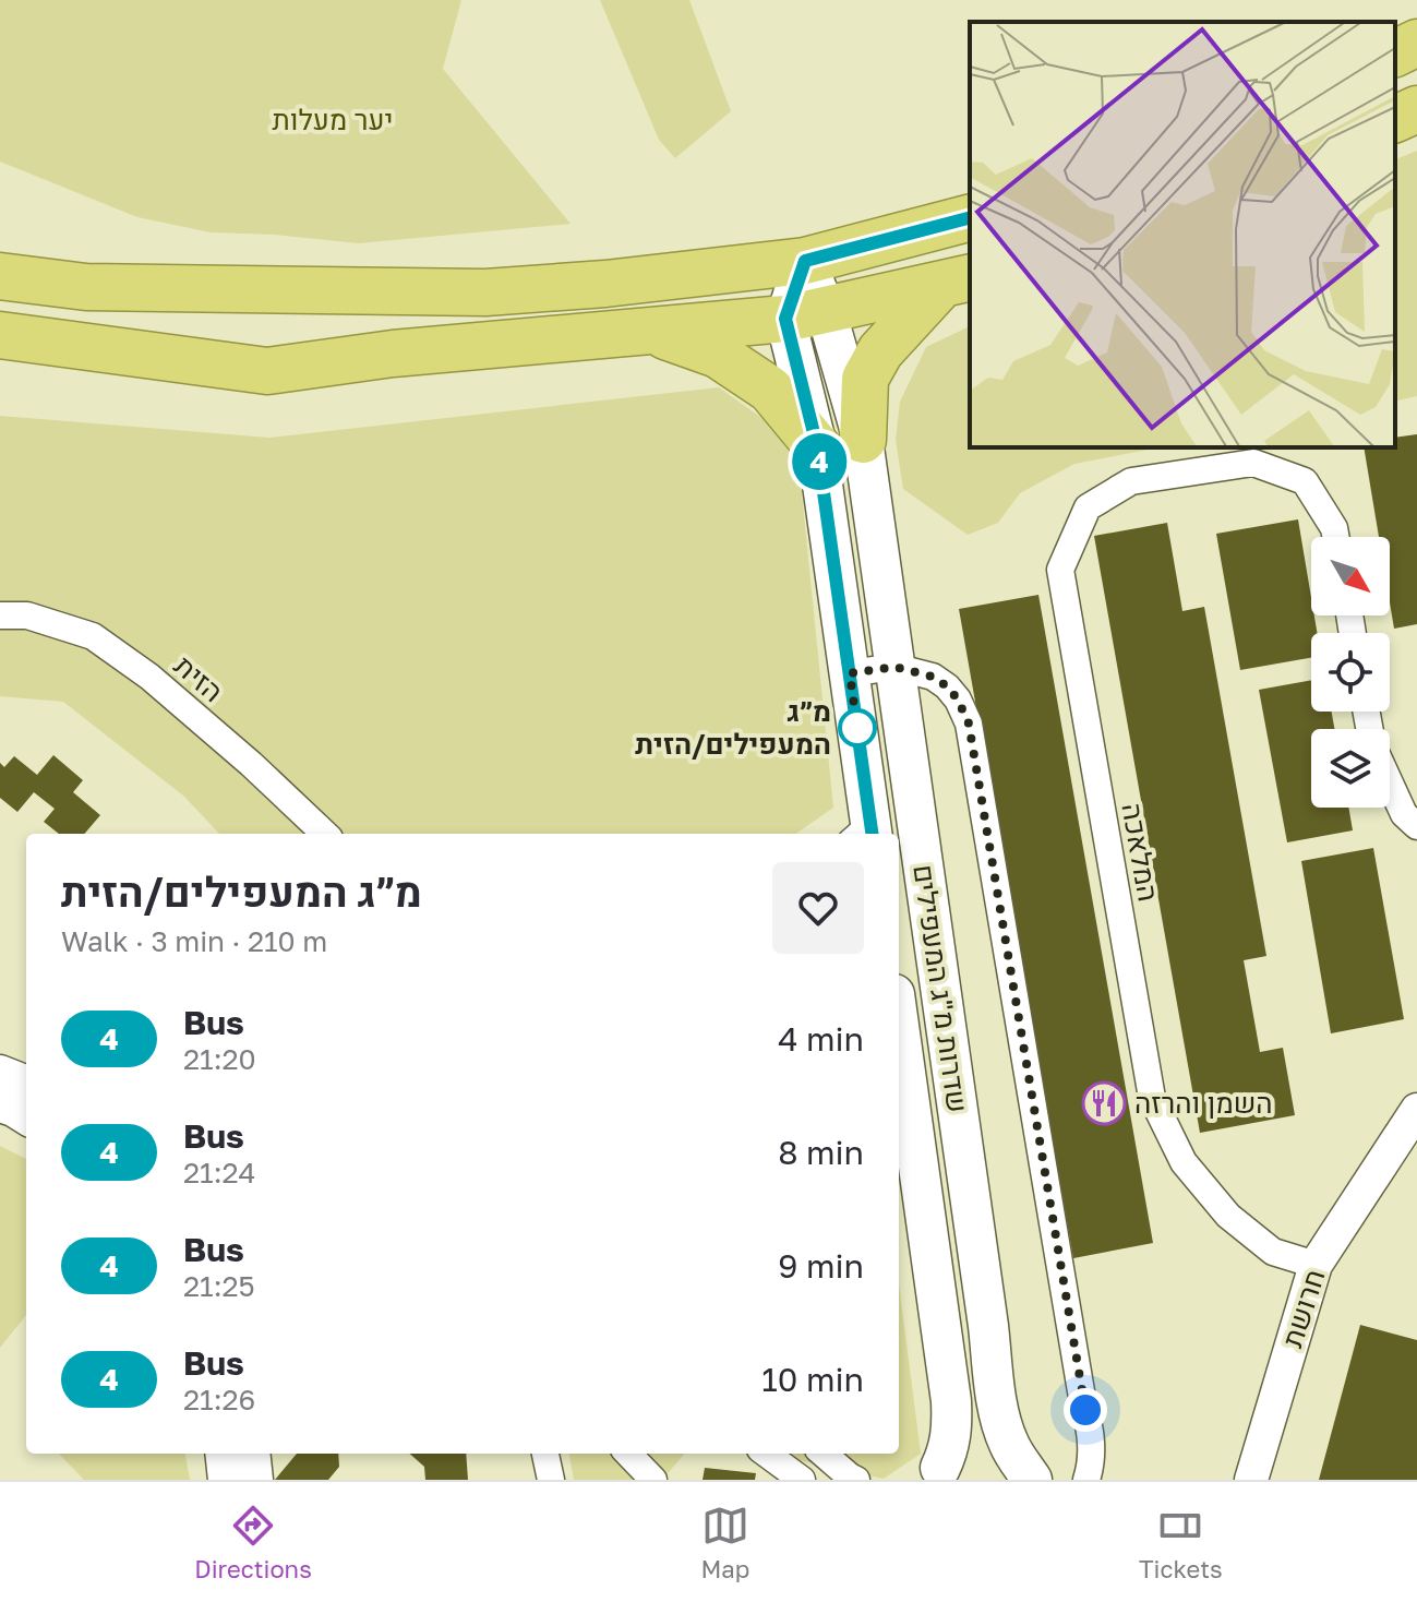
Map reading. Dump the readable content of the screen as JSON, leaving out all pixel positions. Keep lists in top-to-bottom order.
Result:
{
  "streets": {
    "main road": ["שדרות מ\"ג המעפילים"],
    "street": ["הזית", "המלאכה", "חרושת"]
  },
  "crossings": [
    ["המלאכה", "חרושת"]
  ],
  "parks": ["יער מעלות"],
  "places": {
    "other": ["מ״ג המעפילים/הזית"],
    "restaurant": ["השמן והרזה"]
  },
  "lines": ["bus line 4"],
  "north": "bottom right",
  "page": {
    "on_map": "4",
    "heading": ["מ״ג המעפילים/הזית", "Walk · 3 min · 210 m"],
    "list": [
      {
        "mark": "4",
        "name": "Bus",
        "note": "21:20",
        "value": "4 min"
      },
      {
        "mark": "4",
        "name": "Bus",
        "note": "21:24",
        "value": "8 min"
      },
      {
        "mark": "4",
        "name": "Bus",
        "note": "21:25",
        "value": "9 min"
      },
      {
        "mark": "4",
        "name": "Bus",
        "note": "21:26",
        "value": "10 min"
      }
    ],
    "tabs": ["Directions", "Map", "Tickets"]
  }
}
